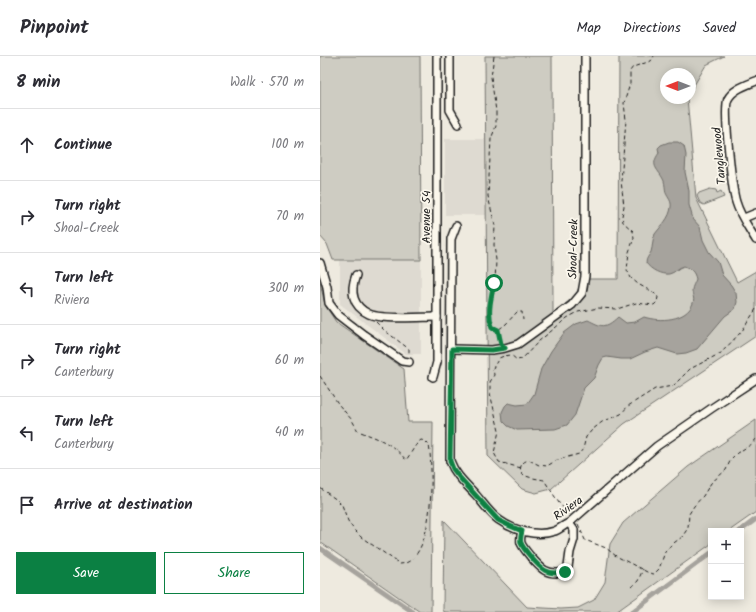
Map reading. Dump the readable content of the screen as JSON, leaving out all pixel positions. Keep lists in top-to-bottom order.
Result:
{
  "streets": {
    "street": [
      "Tanglewood",
      "Avenue 54",
      "Shoal-Creek",
      "Riviera"
    ]
  },
  "crossings": [
    ["Shoal-Creek", "Riviera"]
  ],
  "north": "left",
  "page": {
    "header": "Pinpoint",
    "nav": ["Map", "Directions", "Saved"],
    "heading": ["8 min", "Walk · 570 m"],
    "list": [
      ["Continue", "100 m"],
      ["Turn right", "Shoal-Creek", "70 m"],
      ["Turn left", "Riviera", "300 m"],
      ["Turn right", "Canterbury", "60 m"],
      ["Turn left", "Canterbury", "40 m"],
      "Arrive at destination"
    ],
    "map_buttons": ["+", "−"],
    "buttons": ["Save", "Share"]
  }
}
